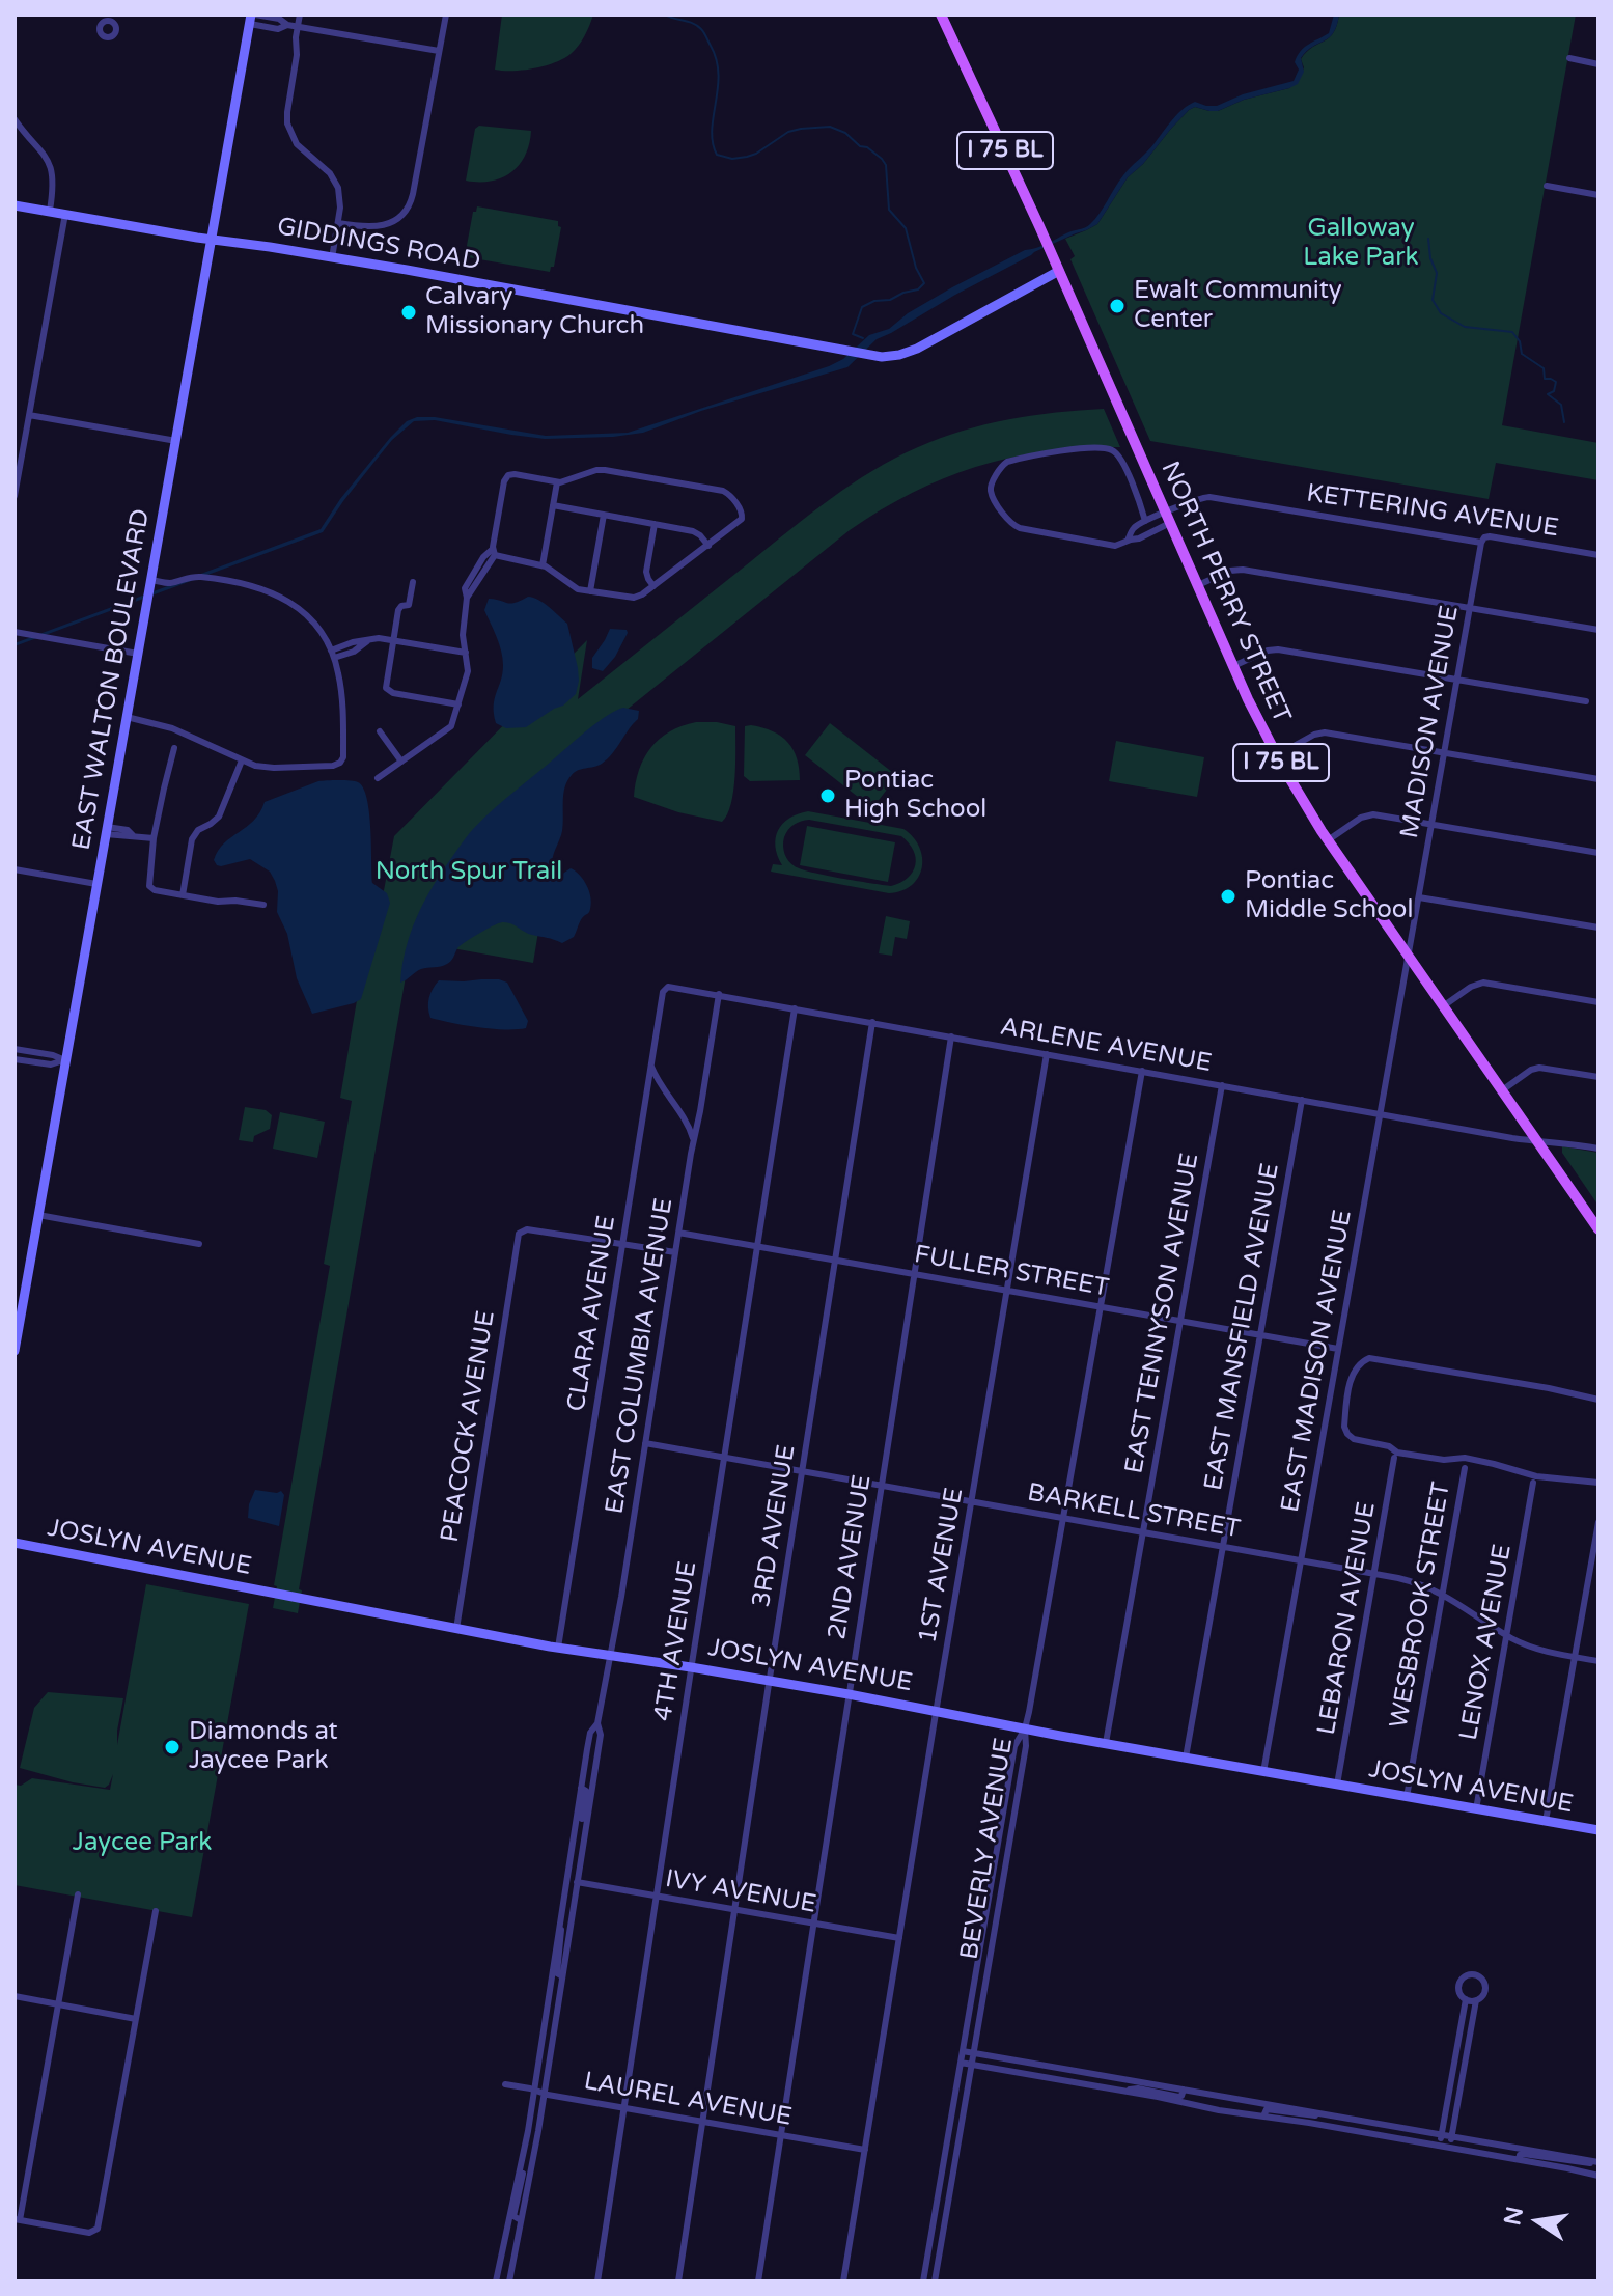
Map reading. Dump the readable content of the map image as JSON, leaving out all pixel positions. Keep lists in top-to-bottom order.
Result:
{
  "streets": {
    "main road": [
      "I 75 BL",
      "GIDDINGS ROAD",
      "NORTH PERRY STREET",
      "EAST WALTON BOULEVARD",
      "JOSLYN AVENUE"
    ],
    "street": [
      "KETTERING AVENUE",
      "MADISON AVENUE",
      "ARLENE AVENUE",
      "FULLER STREET",
      "CLARA AVENUE",
      "EAST TENNYSON AVENUE",
      "EAST MANSFIELD AVENUE",
      "EAST COLUMBIA AVENUE",
      "EAST MADISON AVENUE",
      "PEACOCK AVENUE",
      "BARKELL STREET",
      "3RD AVENUE",
      "2ND AVENUE",
      "1ST AVENUE",
      "WESBROOK STREET",
      "LEBARON AVENUE",
      "4TH AVENUE",
      "LENOX AVENUE",
      "BEVERLY AVENUE",
      "IVY AVENUE",
      "LAUREL AVENUE"
    ]
  },
  "crossings": [
    ["GIDDINGS ROAD", "NORTH PERRY STREET"],
    ["GIDDINGS ROAD", "EAST WALTON BOULEVARD"],
    ["KETTERING AVENUE", "NORTH PERRY STREET"],
    ["KETTERING AVENUE", "MADISON AVENUE"],
    ["NORTH PERRY STREET", "MADISON AVENUE"],
    ["NORTH PERRY STREET", "ARLENE AVENUE"],
    ["NORTH PERRY STREET", "EAST MADISON AVENUE"],
    ["MADISON AVENUE", "EAST MADISON AVENUE"],
    ["ARLENE AVENUE", "CLARA AVENUE"],
    ["ARLENE AVENUE", "EAST TENNYSON AVENUE"],
    ["ARLENE AVENUE", "EAST MANSFIELD AVENUE"],
    ["ARLENE AVENUE", "EAST COLUMBIA AVENUE"],
    ["ARLENE AVENUE", "EAST MADISON AVENUE"],
    ["ARLENE AVENUE", "3RD AVENUE"],
    ["ARLENE AVENUE", "2ND AVENUE"],
    ["ARLENE AVENUE", "1ST AVENUE"],
    ["ARLENE AVENUE", "4TH AVENUE"],
    ["FULLER STREET", "EAST TENNYSON AVENUE"],
    ["FULLER STREET", "EAST MANSFIELD AVENUE"],
    ["FULLER STREET", "EAST COLUMBIA AVENUE"],
    ["FULLER STREET", "EAST MADISON AVENUE"],
    ["FULLER STREET", "3RD AVENUE"],
    ["FULLER STREET", "2ND AVENUE"],
    ["FULLER STREET", "1ST AVENUE"],
    ["FULLER STREET", "4TH AVENUE"],
    ["CLARA AVENUE", "PEACOCK AVENUE"],
    ["CLARA AVENUE", "JOSLYN AVENUE"],
    ["EAST TENNYSON AVENUE", "BARKELL STREET"],
    ["EAST TENNYSON AVENUE", "JOSLYN AVENUE"],
    ["EAST MANSFIELD AVENUE", "BARKELL STREET"],
    ["EAST MANSFIELD AVENUE", "JOSLYN AVENUE"],
    ["EAST COLUMBIA AVENUE", "BARKELL STREET"],
    ["EAST COLUMBIA AVENUE", "JOSLYN AVENUE"],
    ["EAST COLUMBIA AVENUE", "IVY AVENUE"],
    ["EAST COLUMBIA AVENUE", "LAUREL AVENUE"],
    ["EAST MADISON AVENUE", "BARKELL STREET"],
    ["EAST MADISON AVENUE", "JOSLYN AVENUE"],
    ["PEACOCK AVENUE", "JOSLYN AVENUE"],
    ["BARKELL STREET", "3RD AVENUE"],
    ["BARKELL STREET", "2ND AVENUE"],
    ["BARKELL STREET", "1ST AVENUE"],
    ["BARKELL STREET", "WESBROOK STREET"],
    ["BARKELL STREET", "LEBARON AVENUE"],
    ["BARKELL STREET", "4TH AVENUE"],
    ["BARKELL STREET", "LENOX AVENUE"],
    ["3RD AVENUE", "JOSLYN AVENUE"],
    ["3RD AVENUE", "IVY AVENUE"],
    ["3RD AVENUE", "LAUREL AVENUE"],
    ["JOSLYN AVENUE", "2ND AVENUE"],
    ["JOSLYN AVENUE", "1ST AVENUE"],
    ["JOSLYN AVENUE", "WESBROOK STREET"],
    ["JOSLYN AVENUE", "LEBARON AVENUE"],
    ["JOSLYN AVENUE", "4TH AVENUE"],
    ["JOSLYN AVENUE", "LENOX AVENUE"],
    ["JOSLYN AVENUE", "BEVERLY AVENUE"],
    ["2ND AVENUE", "IVY AVENUE"],
    ["2ND AVENUE", "LAUREL AVENUE"],
    ["1ST AVENUE", "IVY AVENUE"],
    ["1ST AVENUE", "LAUREL AVENUE"],
    ["4TH AVENUE", "IVY AVENUE"],
    ["4TH AVENUE", "LAUREL AVENUE"]
  ],
  "parks": ["Galloway Lake Park", "North Spur Trail", "Jaycee Park"],
  "places": [
    "Ewalt Community Center",
    "Calvary Missionary Church",
    "Pontiac High School",
    "Pontiac Middle School",
    "Diamonds at Jaycee Park"
  ],
  "north": "left"
}
